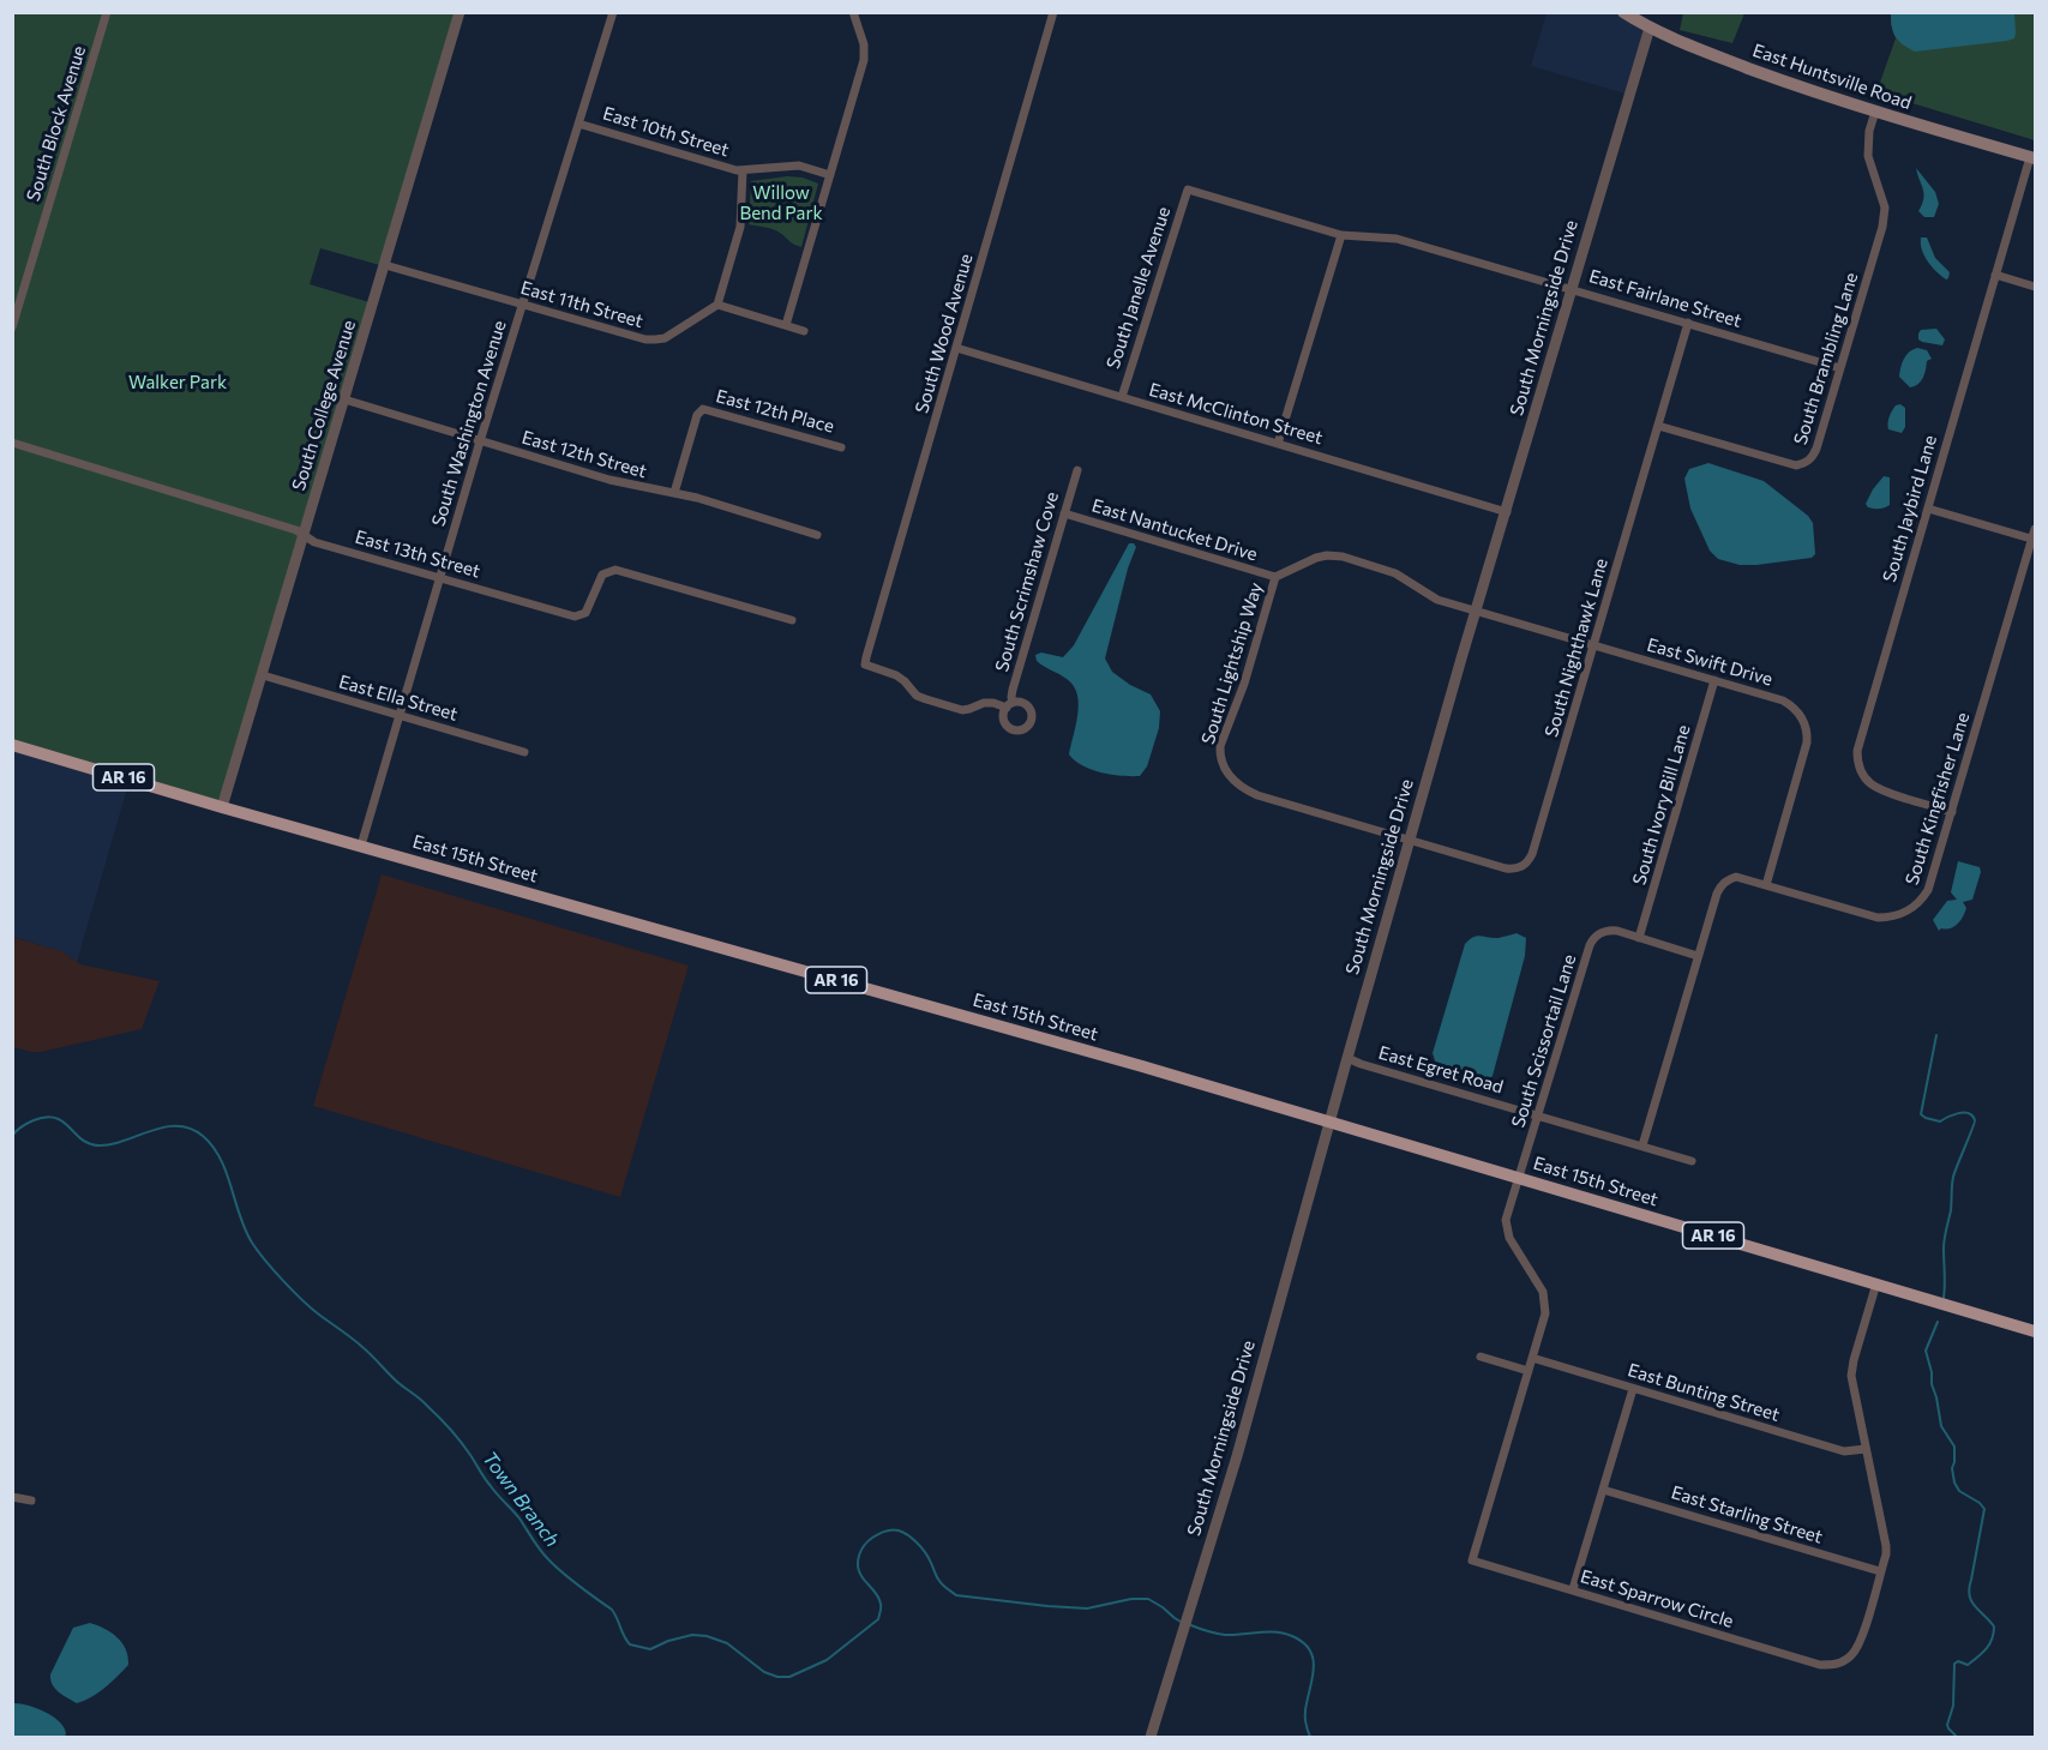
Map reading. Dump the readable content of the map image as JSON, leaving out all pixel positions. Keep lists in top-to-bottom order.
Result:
{
  "streets": {
    "main road": ["East Huntsville Road", "AR 16", "East 15th Street"],
    "street": [
      "South Block Avenue",
      "East 10th Street",
      "South Janelle Avenue",
      "East Fairlane Street",
      "East 11th Street",
      "South Morningside Drive",
      "South Wood Avenue",
      "South Brambling Lane",
      "South College Avenue",
      "East 12th Place",
      "East McClinton Street",
      "South Washington Avenue",
      "East 12th Street",
      "South Jaybird Lane",
      "East Nantucket Drive",
      "East 13th Street",
      "South Scrimshaw Cove",
      "South Nighthawk Lane",
      "East Swift Drive",
      "South Lightship Way",
      "East Ella Street",
      "South Kingfisher Lane",
      "South Ivory Bill Lane",
      "South Scissortail Lane",
      "East Egret Road",
      "East Bunting Street",
      "East Starling Street",
      "East Sparrow Circle"
    ]
  },
  "crossings": [
    ["East Huntsville Road", "South Morningside Drive"],
    ["East Huntsville Road", "South Brambling Lane"],
    ["East Huntsville Road", "South Jaybird Lane"],
    ["East 10th Street", "South Washington Avenue"],
    ["South Janelle Avenue", "East Fairlane Street"],
    ["South Janelle Avenue", "East McClinton Street"],
    ["East Fairlane Street", "South Morningside Drive"],
    ["East Fairlane Street", "South Brambling Lane"],
    ["East Fairlane Street", "South Nighthawk Lane"],
    ["East 11th Street", "South College Avenue"],
    ["East 11th Street", "South Washington Avenue"],
    ["South Morningside Drive", "East McClinton Street"],
    ["South Morningside Drive", "East Nantucket Drive"],
    ["South Morningside Drive", "South Nighthawk Lane"],
    ["South Morningside Drive", "East Swift Drive"],
    ["South Morningside Drive", "South Lightship Way"],
    ["South Morningside Drive", "East 15th Street"],
    ["South Morningside Drive", "East Egret Road"],
    ["South Wood Avenue", "East McClinton Street"],
    ["South Wood Avenue", "South Scrimshaw Cove"],
    ["South Brambling Lane", "South Nighthawk Lane"],
    ["South College Avenue", "East 12th Street"],
    ["South College Avenue", "East 13th Street"],
    ["South College Avenue", "East Ella Street"],
    ["South College Avenue", "East 15th Street"],
    ["East 12th Place", "East 12th Street"],
    ["South Washington Avenue", "East 12th Street"],
    ["South Washington Avenue", "East 13th Street"],
    ["South Washington Avenue", "East Ella Street"],
    ["South Washington Avenue", "East 15th Street"],
    ["South Jaybird Lane", "South Kingfisher Lane"],
    ["East Nantucket Drive", "South Scrimshaw Cove"],
    ["East Nantucket Drive", "East Swift Drive"],
    ["East Nantucket Drive", "South Lightship Way"],
    ["South Nighthawk Lane", "East Swift Drive"],
    ["South Nighthawk Lane", "South Lightship Way"],
    ["East Swift Drive", "South Kingfisher Lane"],
    ["East Swift Drive", "South Ivory Bill Lane"],
    ["South Kingfisher Lane", "South Scissortail Lane"],
    ["South Kingfisher Lane", "East Egret Road"],
    ["South Ivory Bill Lane", "South Scissortail Lane"],
    ["East 15th Street", "South Scissortail Lane"],
    ["East 15th Street", "East Sparrow Circle"],
    ["South Scissortail Lane", "East Egret Road"],
    ["South Scissortail Lane", "East Sparrow Circle"],
    ["East Bunting Street", "East Sparrow Circle"],
    ["East Starling Street", "East Sparrow Circle"]
  ],
  "water": ["Town Branch"],
  "parks": ["Willow Bend Park", "Walker Park"]
}
